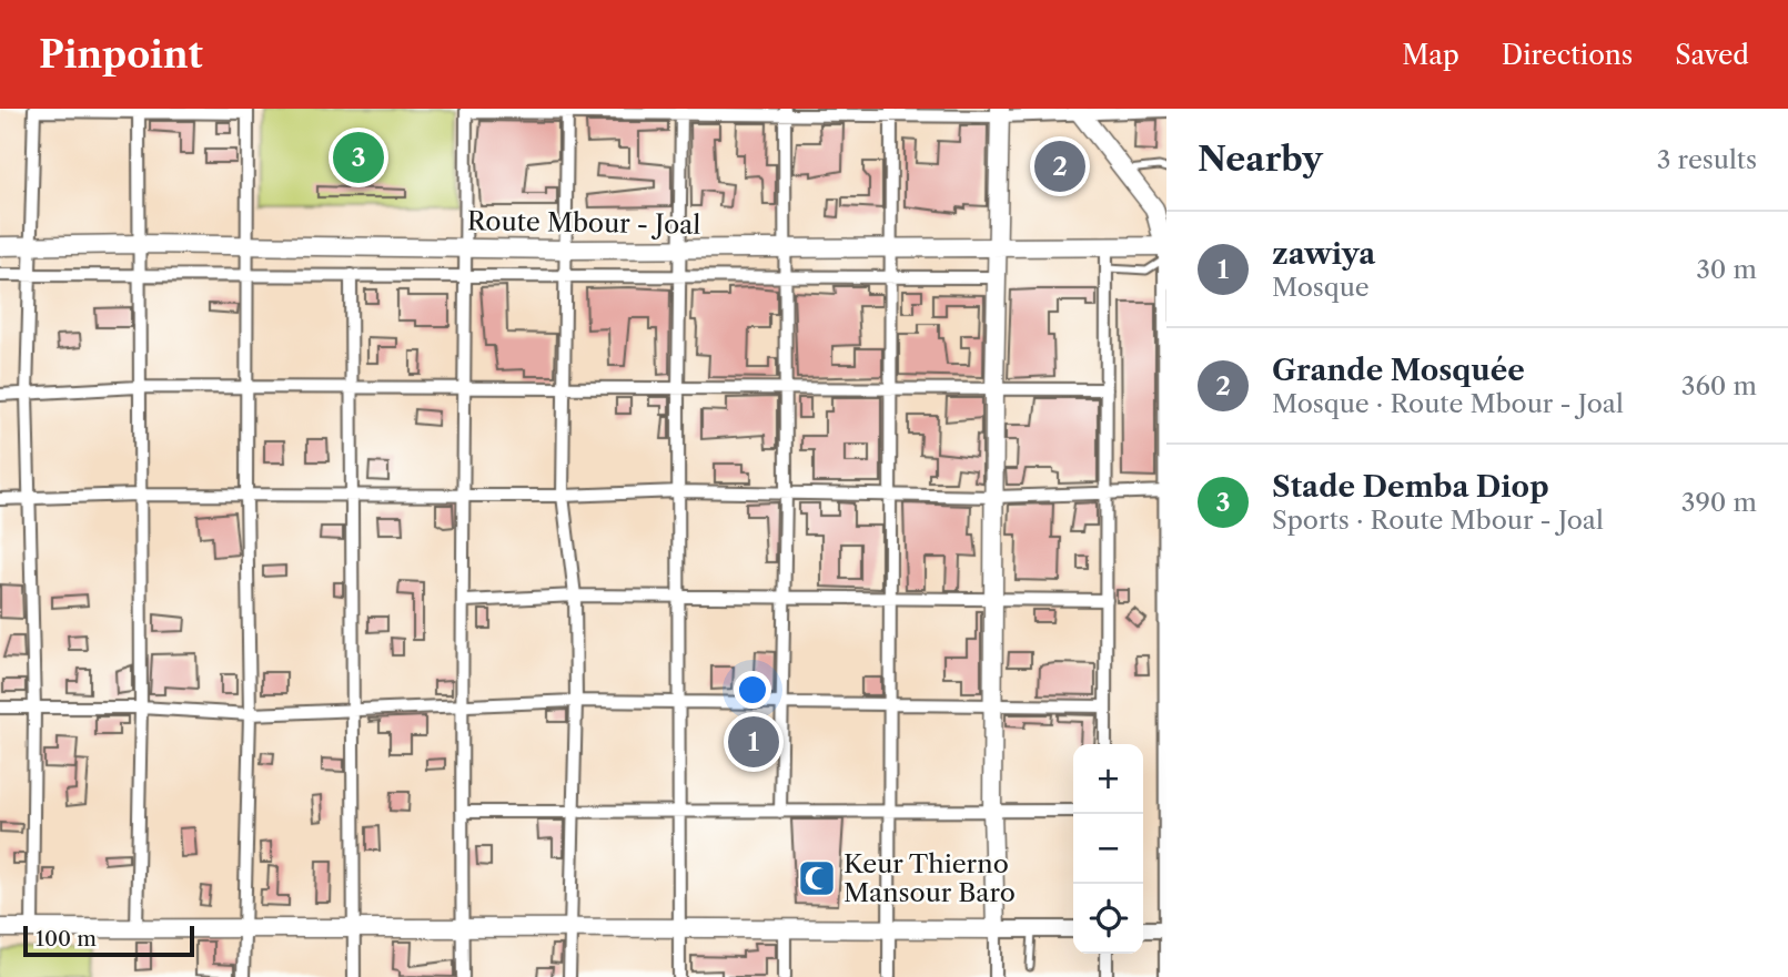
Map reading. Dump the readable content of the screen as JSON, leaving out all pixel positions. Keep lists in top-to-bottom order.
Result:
{
  "streets": {
    "main road": ["Route Mbour - Joal"]
  },
  "places": {
    "mosque": ["Keur Thierno Mansour Baro"]
  },
  "scale_bar": "100 m",
  "page": {
    "header": "Pinpoint",
    "nav": ["Map", "Directions", "Saved"],
    "heading": ["Nearby", "3 results"],
    "pins": ["3", "2", "1"],
    "list": [
      {
        "mark": "1",
        "name": "zawiya",
        "note": "Mosque",
        "value": "30 m"
      },
      {
        "mark": "2",
        "name": "Grande Mosquée",
        "note": "Mosque · Route Mbour - Joal",
        "value": "360 m"
      },
      {
        "mark": "3",
        "name": "Stade Demba Diop",
        "note": "Sports · Route Mbour - Joal",
        "value": "390 m"
      }
    ],
    "map_buttons": ["+", "−"],
    "scale": "100 m"
  }
}
